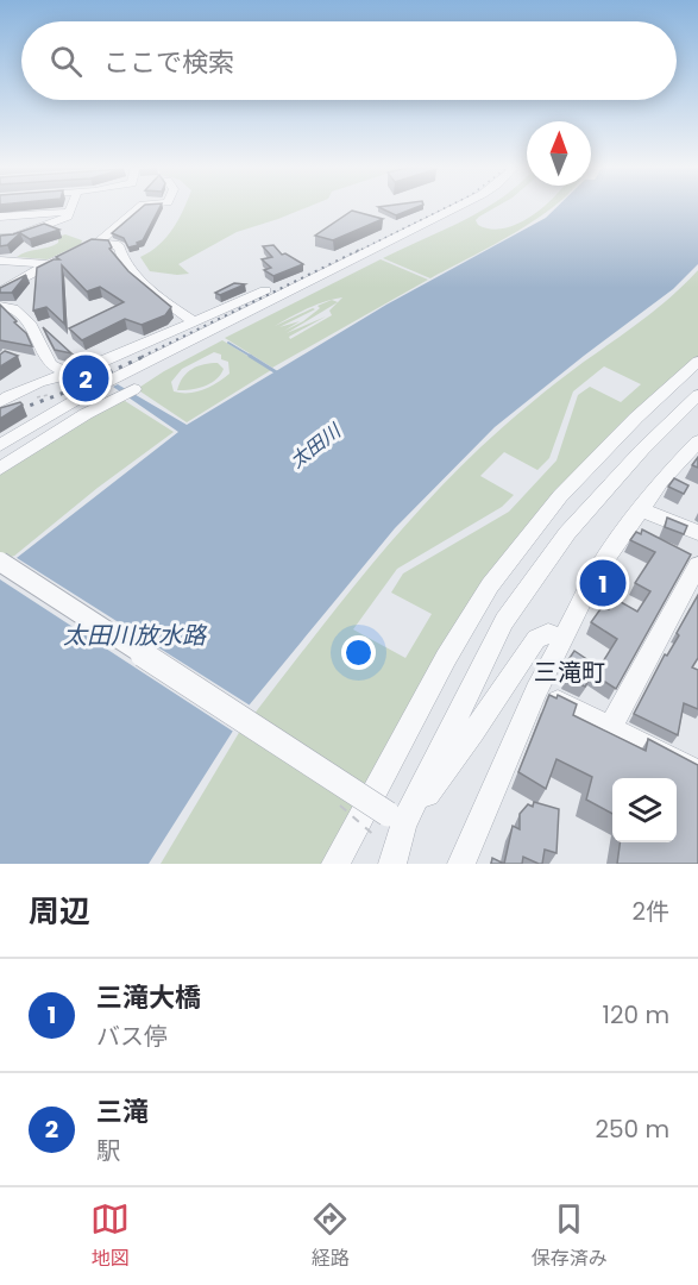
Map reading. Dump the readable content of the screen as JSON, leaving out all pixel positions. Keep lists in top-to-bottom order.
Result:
{
  "districts": ["三滝町"],
  "water": ["太田川", "太田川放水路"],
  "north": "top",
  "page": {
    "search": "ここで検索",
    "pins": ["2", "1"],
    "heading": ["周辺", "2件"],
    "list": [
      {
        "mark": "1",
        "name": "三滝大橋",
        "note": "バス停",
        "value": "120 m"
      },
      {
        "mark": "2",
        "name": "三滝",
        "note": "駅",
        "value": "250 m"
      }
    ],
    "nav": ["地図", "経路", "保存済み"]
  }
}
